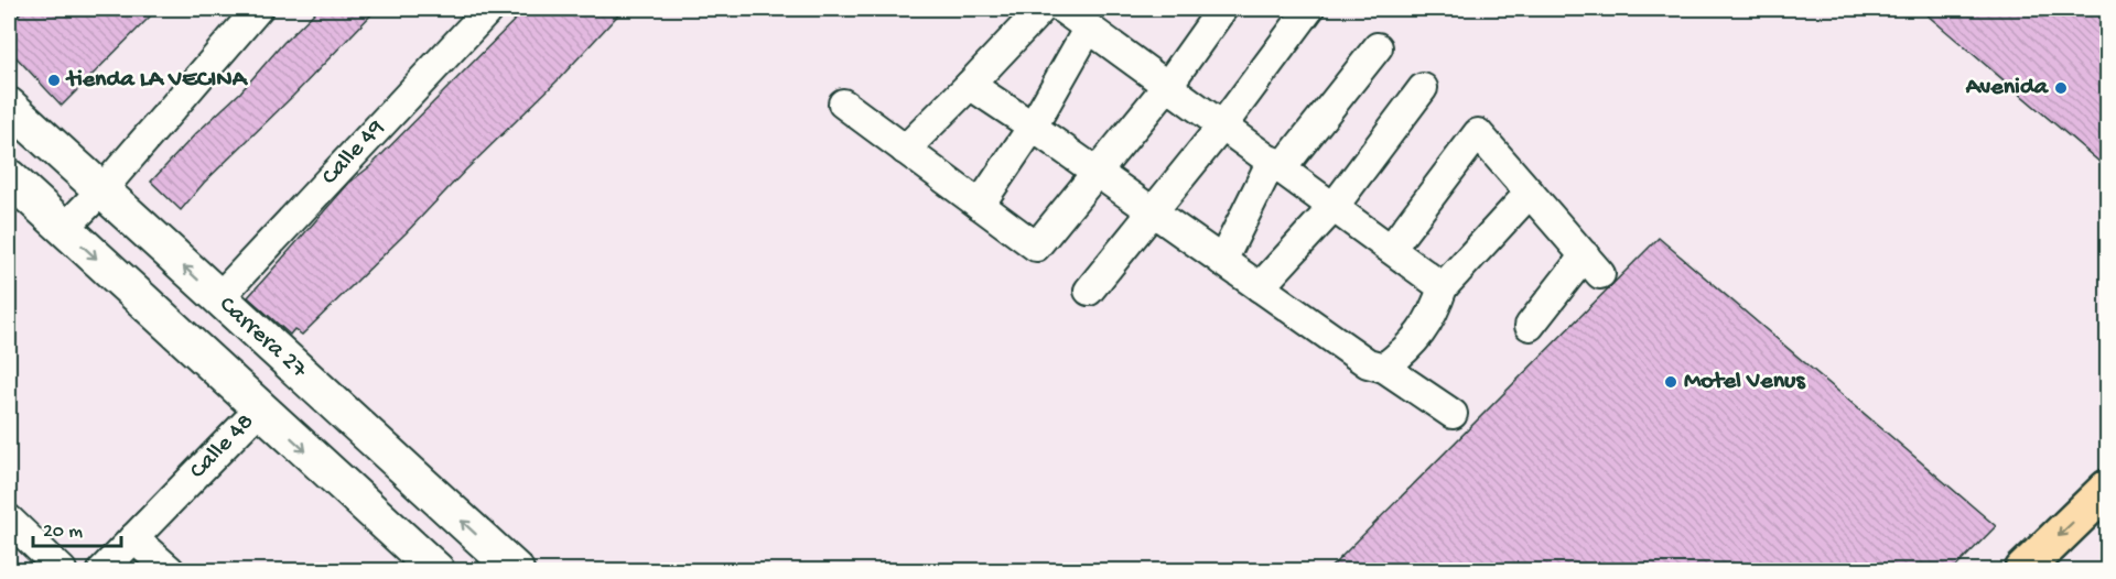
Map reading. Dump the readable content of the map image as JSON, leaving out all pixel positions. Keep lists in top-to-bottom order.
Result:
{
  "streets": {
    "street": ["Calle 49", "Carrera 27", "Calle 48"]
  },
  "crossings": [
    ["Calle 49", "Carrera 27"]
  ],
  "places": ["tienda LA VECINA", "Avenida", "Motel Venus"],
  "scale_bar": "20 m"
}
